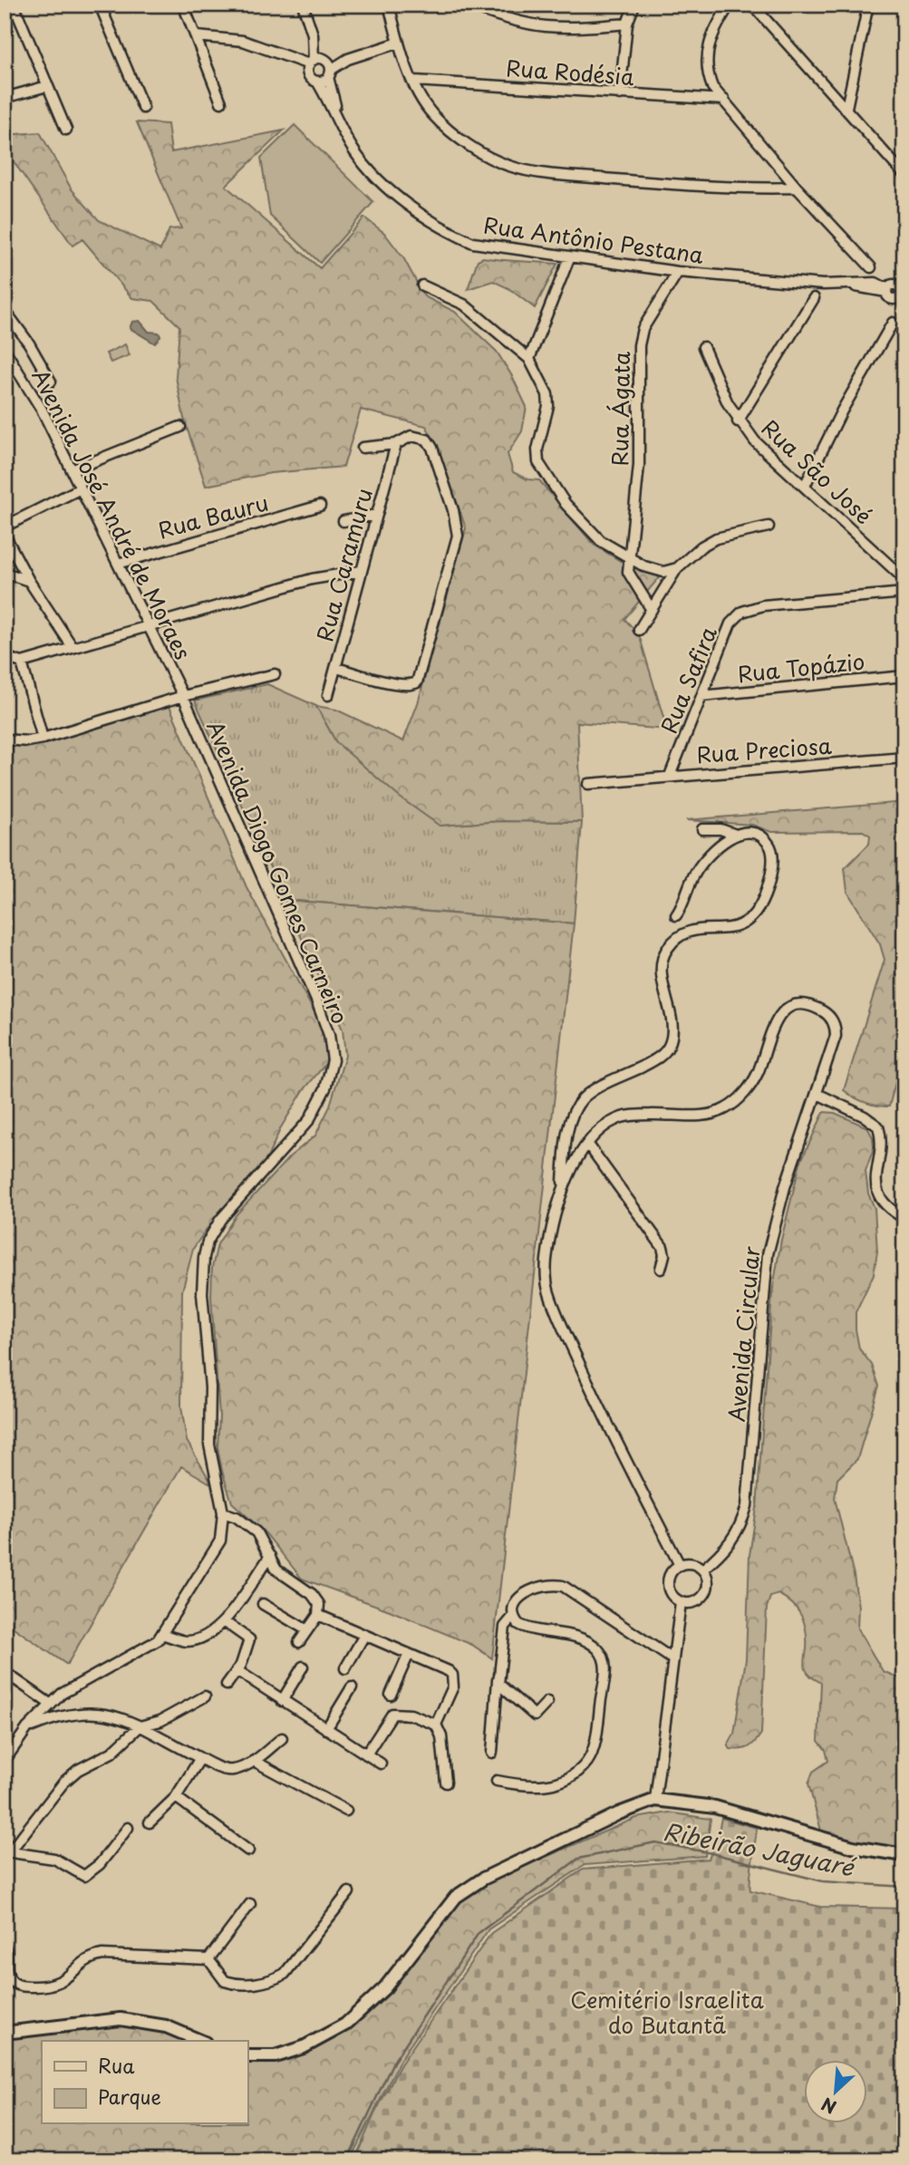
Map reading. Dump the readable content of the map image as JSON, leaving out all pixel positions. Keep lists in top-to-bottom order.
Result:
{
  "streets": {
    "street": [
      "Rua Rodésia",
      "Rua Antônio Pestana",
      "Rua Ágata",
      "Rua São José",
      "Avenida José André de Moraes",
      "Rua Bauru",
      "Rua Caramuru",
      "Rua Topázio",
      "Rua Safira",
      "Rua Preciosa",
      "Avenida Diogo Gomes Carneiro",
      "Avenida Circular"
    ]
  },
  "crossings": [
    ["Rua Antônio Pestana", "Rua Ágata"],
    ["Avenida José André de Moraes", "Rua Bauru"],
    ["Avenida José André de Moraes", "Avenida Diogo Gomes Carneiro"],
    ["Rua Topázio", "Rua Safira"],
    ["Rua Safira", "Rua Preciosa"]
  ],
  "water": ["Ribeirão Jaguaré"],
  "parks": ["Cemitério Israelita do Butantã"],
  "legend": ["Rua", "Parque"],
  "north": "bottom left"
}
